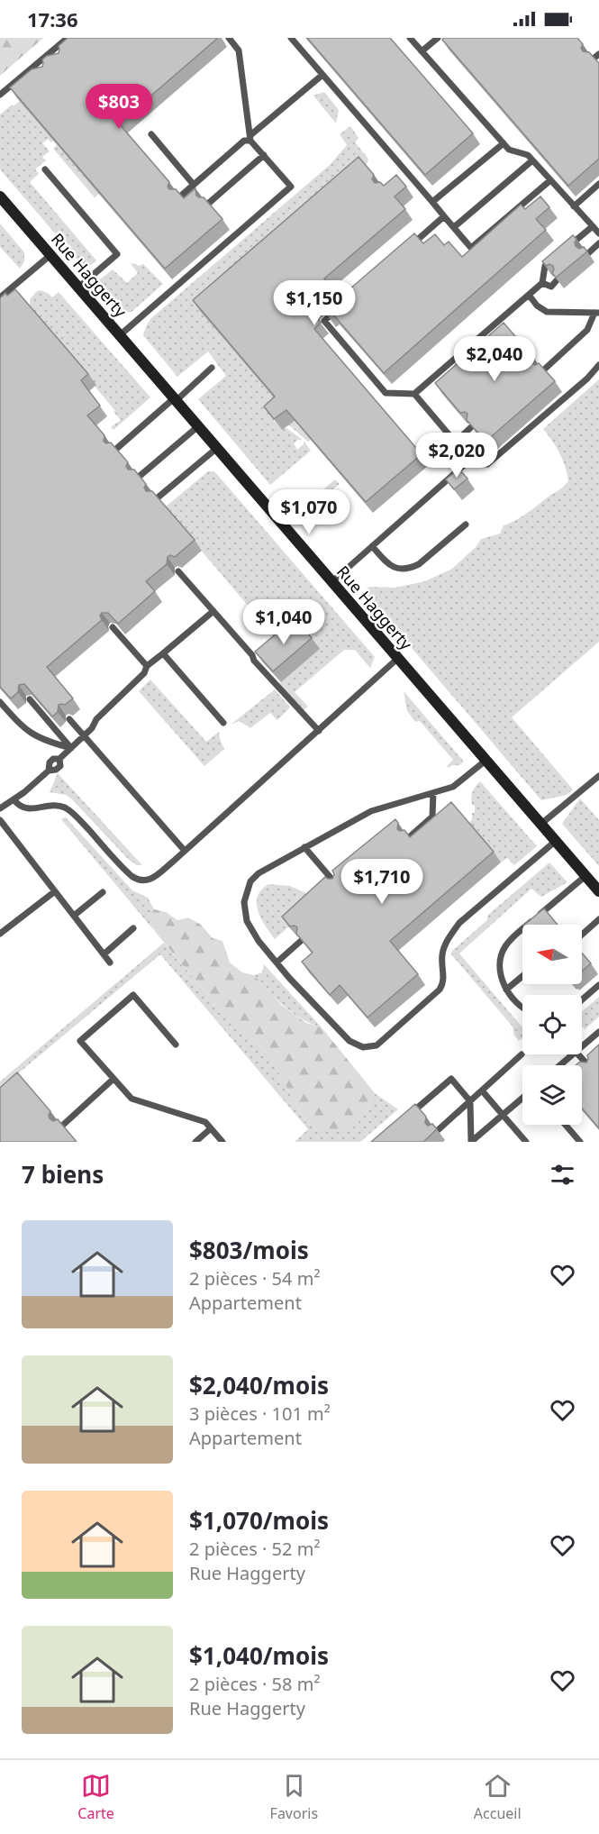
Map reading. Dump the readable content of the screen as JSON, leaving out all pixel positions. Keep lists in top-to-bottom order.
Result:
{
  "streets": {
    "street": ["Rue Haggerty"]
  },
  "north": "left",
  "page": {
    "status": "17:36",
    "price": [
      "$803",
      "$1,150",
      "$2,040",
      "$2,020",
      "$1,070",
      "$1,040",
      "$1,710"
    ],
    "heading": "7 biens",
    "list": [
      {
        "name": "$803/mois",
        "note": "2 pièces · 54 m² · Appartement"
      },
      {
        "name": "$2,040/mois",
        "note": "3 pièces · 101 m² · Appartement"
      },
      {
        "name": "$1,070/mois",
        "note": "2 pièces · 52 m² · Rue Haggerty"
      },
      {
        "name": "$1,040/mois",
        "note": "2 pièces · 58 m² · Rue Haggerty"
      }
    ],
    "tabs": ["Carte", "Favoris", "Accueil"]
  }
}
